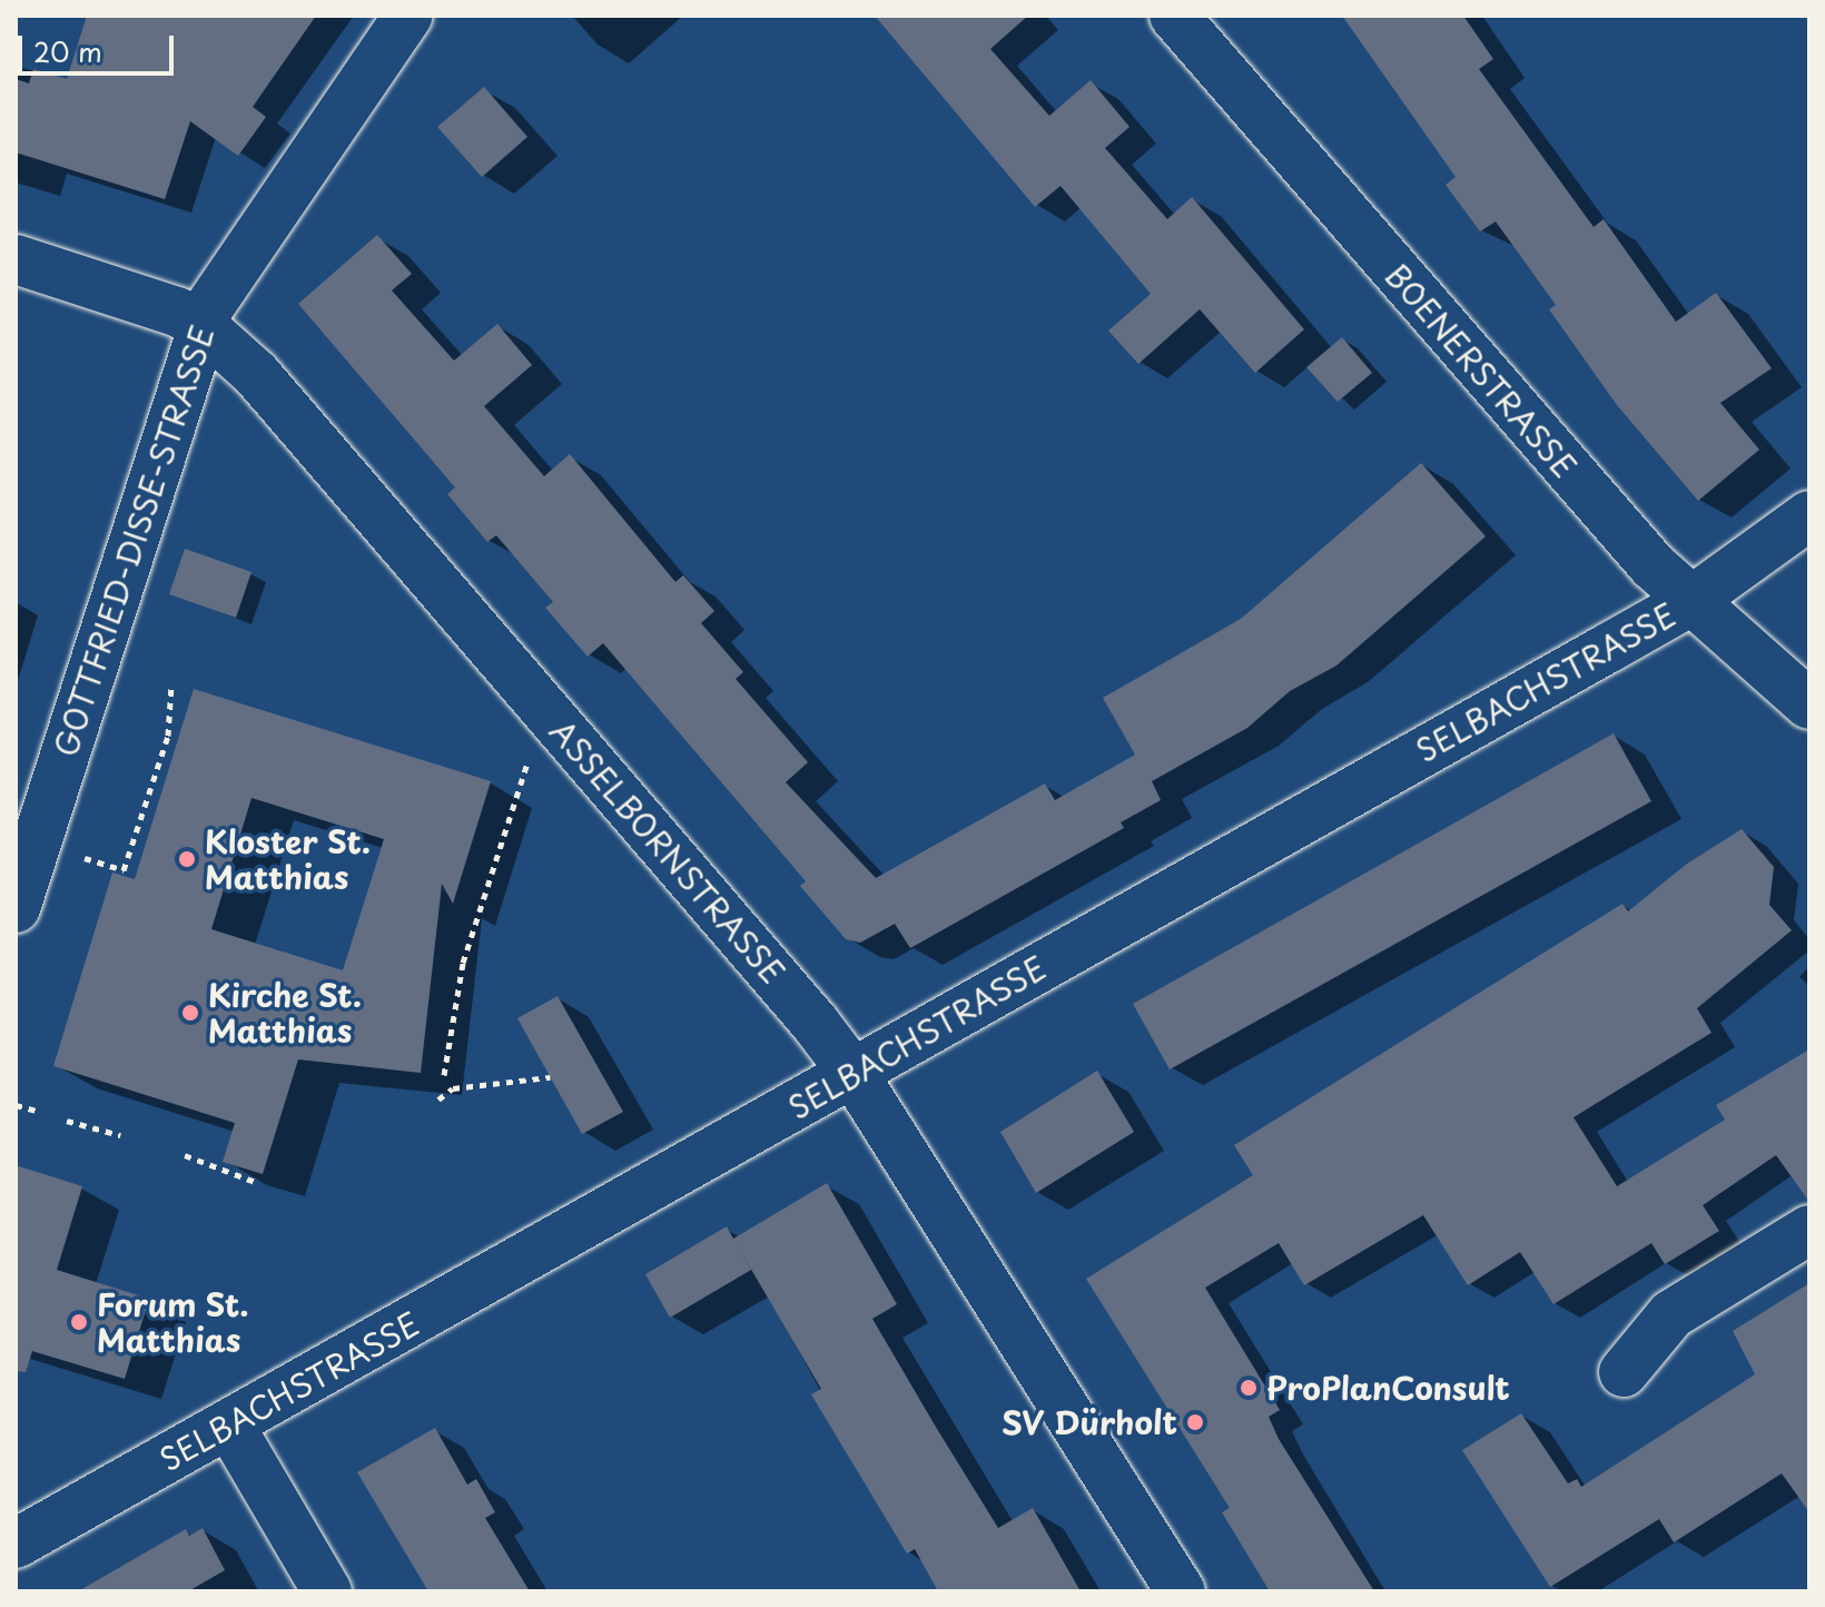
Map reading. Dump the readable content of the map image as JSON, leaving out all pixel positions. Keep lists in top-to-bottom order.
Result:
{
  "streets": {
    "street": [
      "BOENERSTRASSE",
      "GOTTFRIED-DISSE-STRASSE",
      "SELBACHSTRASSE",
      "ASSELBORNSTRASSE"
    ]
  },
  "crossings": [
    ["BOENERSTRASSE", "SELBACHSTRASSE"],
    ["GOTTFRIED-DISSE-STRASSE", "ASSELBORNSTRASSE"],
    ["SELBACHSTRASSE", "ASSELBORNSTRASSE"]
  ],
  "places": [
    "Kloster St. Matthias",
    "Kirche St. Matthias",
    "Forum St. Matthias",
    "ProPlanConsult",
    "SV Dürholt"
  ],
  "scale_bar": "20 m"
}
